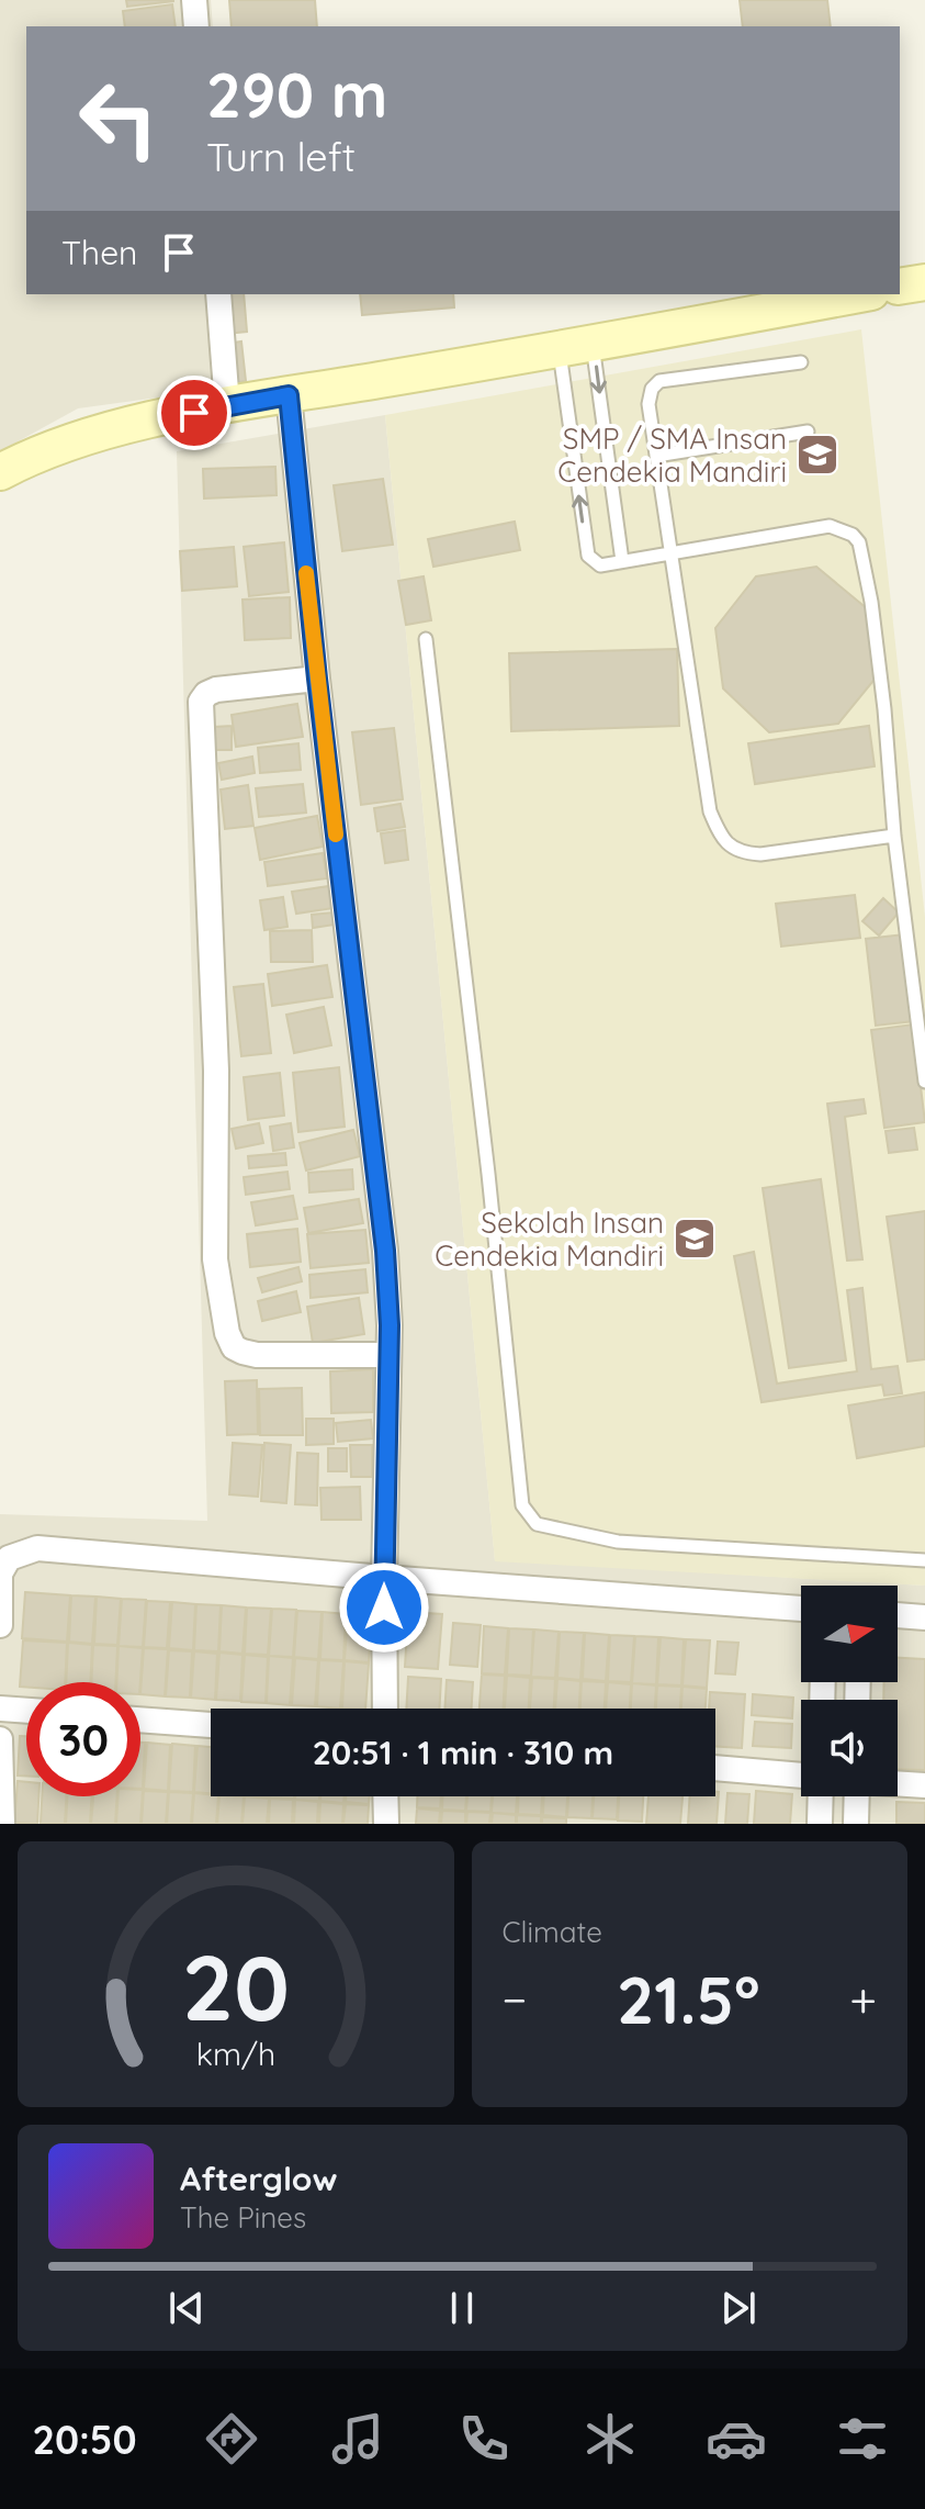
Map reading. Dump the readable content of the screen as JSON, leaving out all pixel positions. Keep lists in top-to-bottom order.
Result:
{
  "places": {
    "school or university": ["SMP / SMA Insan Cendekia Mandiri", "Sekolah Insan Cendekia Mandiri"]
  },
  "north": "right",
  "page": {
    "turn": ["290 m", "Turn left"],
    "then": "Then",
    "limit": "30",
    "trip": "20:51 · 1 min · 310 m",
    "tile": "Climate",
    "heat": ["−", "21.5°", "+"],
    "song": ["Afterglow", "The Pines"],
    "tabs": "20:50",
    "gauge": ["20", "km/h"]
  }
}
